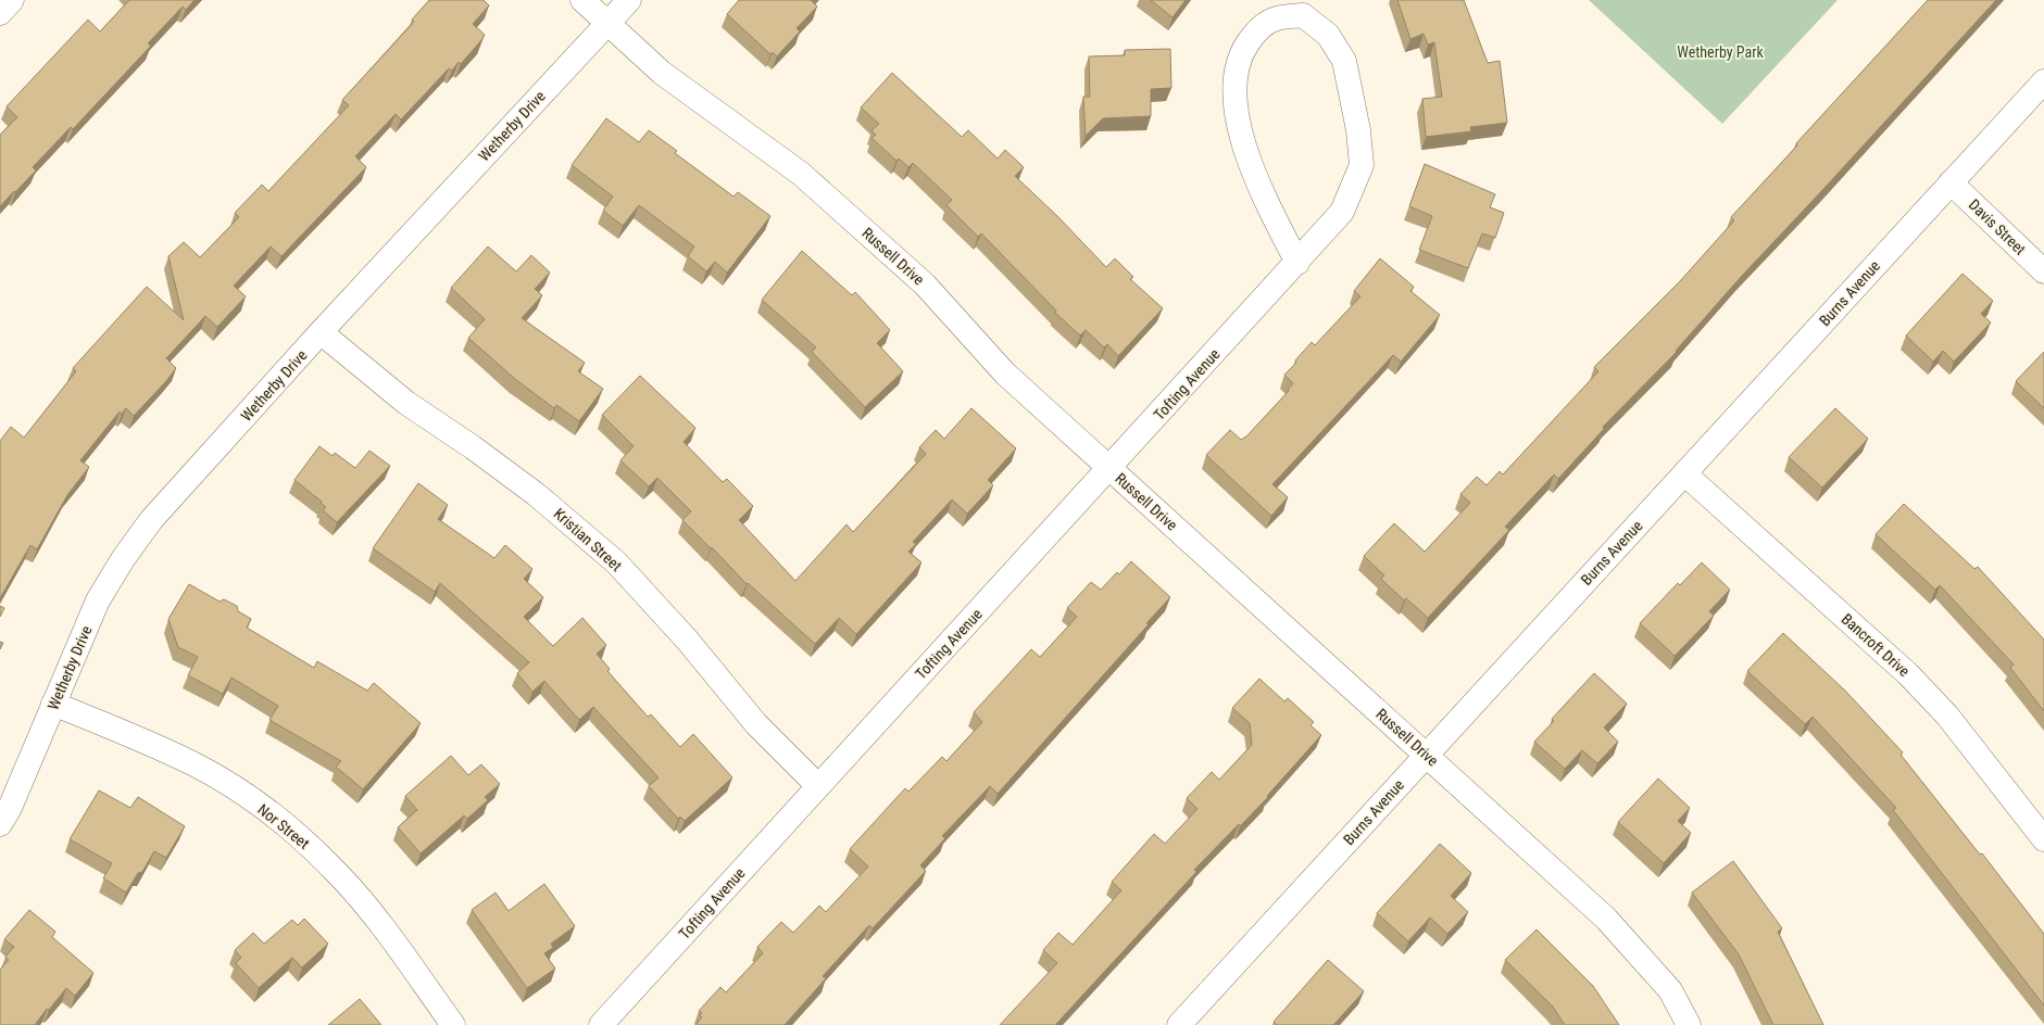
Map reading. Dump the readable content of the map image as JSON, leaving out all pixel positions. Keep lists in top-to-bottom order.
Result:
{
  "streets": {
    "street": [
      "Wetherby Drive",
      "Davis Street",
      "Russell Drive",
      "Burns Avenue",
      "Tofting Avenue",
      "Kristian Street",
      "Bancroft Drive",
      "Nor Street"
    ]
  },
  "crossings": [
    ["Wetherby Drive", "Russell Drive"],
    ["Wetherby Drive", "Kristian Street"],
    ["Wetherby Drive", "Nor Street"],
    ["Davis Street", "Burns Avenue"],
    ["Russell Drive", "Burns Avenue"],
    ["Russell Drive", "Tofting Avenue"],
    ["Burns Avenue", "Bancroft Drive"],
    ["Tofting Avenue", "Kristian Street"]
  ],
  "parks": ["Wetherby Park"]
}
